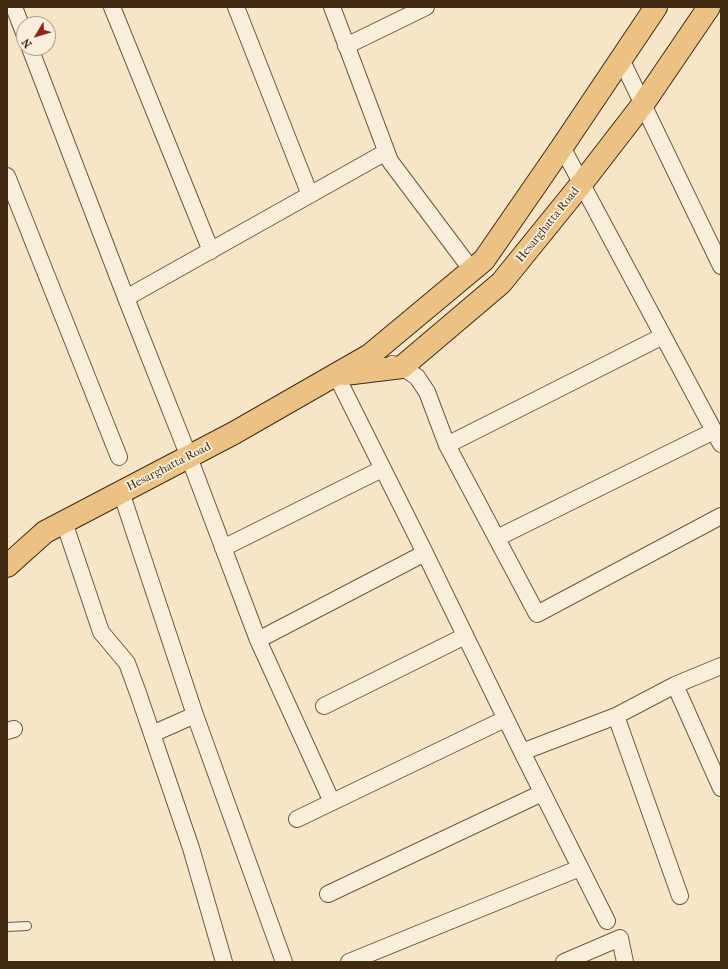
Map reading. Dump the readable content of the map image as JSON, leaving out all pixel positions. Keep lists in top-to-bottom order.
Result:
{
  "streets": {
    "main road": ["Hesarghatta Road"]
  },
  "north": "bottom left"
}
